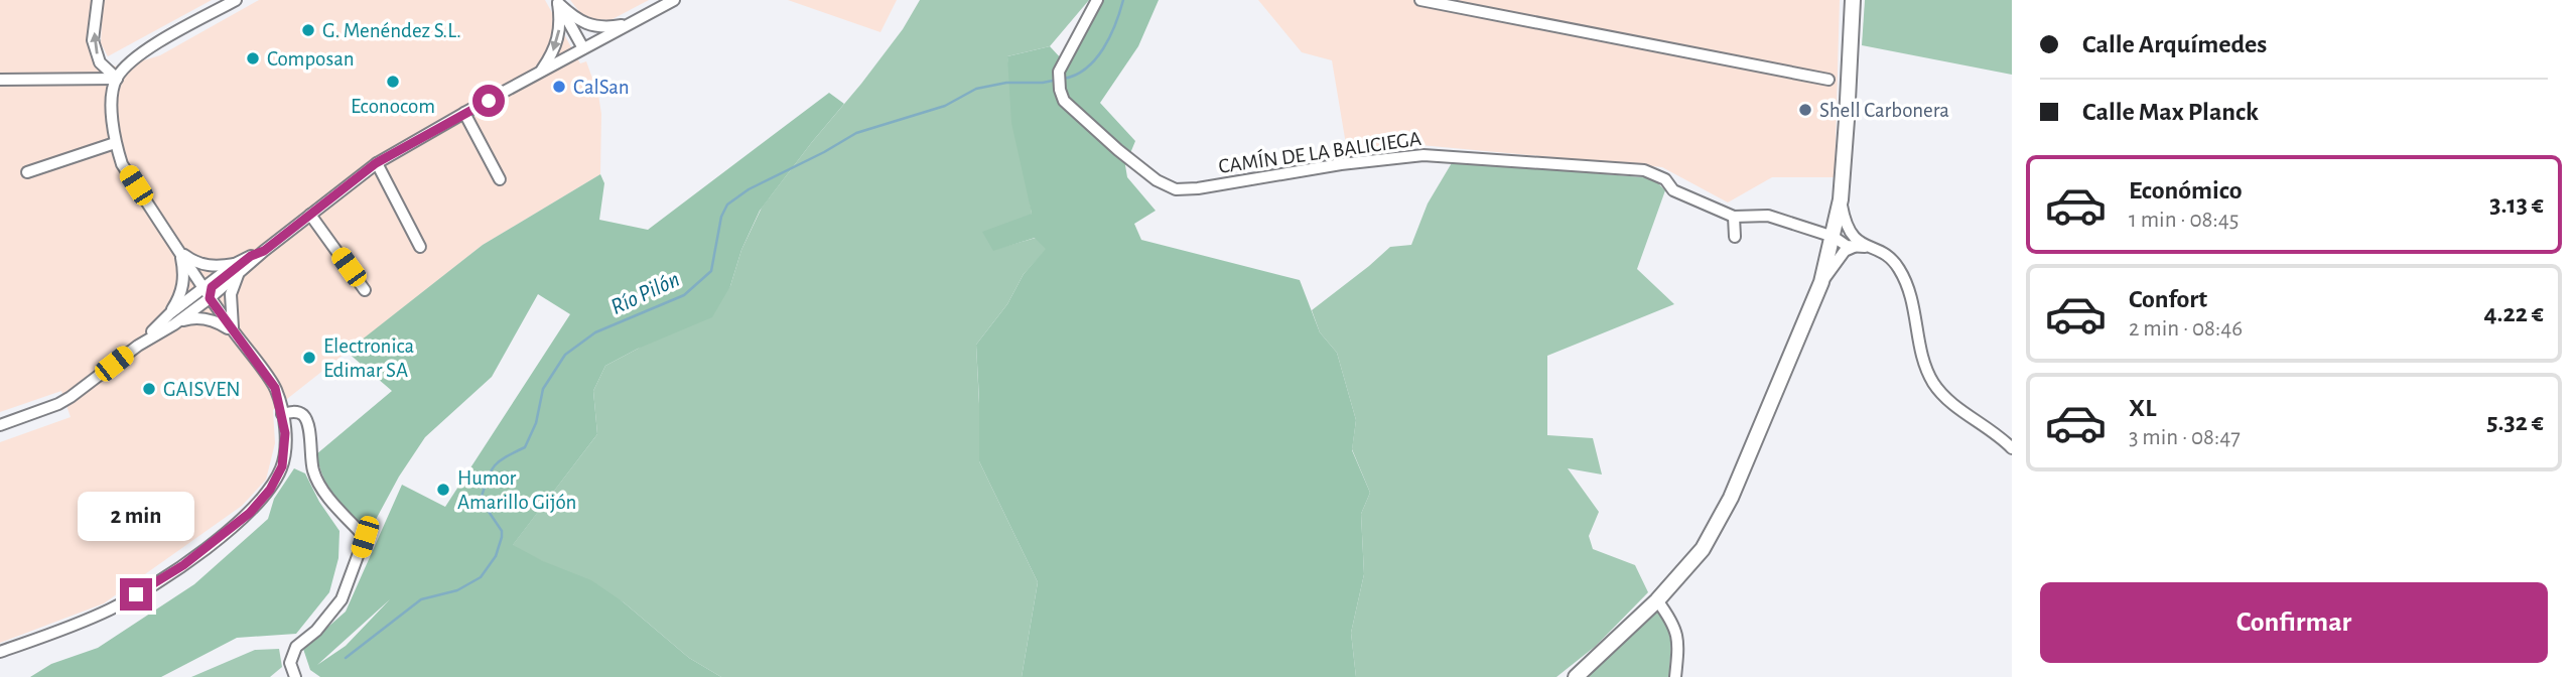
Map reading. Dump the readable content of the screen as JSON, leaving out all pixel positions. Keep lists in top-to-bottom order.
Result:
{
  "streets": {
    "street": ["CAMÍN DE LA BALICIEGA"]
  },
  "water": ["Río Pilón"],
  "places": [
    "G. Menéndez S.L.",
    "Composan",
    "Econocom",
    "CalSan",
    "Shell Carbonera",
    "Electronica Edimar SA",
    "GAISVEN",
    "Humor Amarillo Gijón"
  ],
  "page": {
    "banner": ["Calle Arquímedes", "Calle Max Planck"],
    "list": [
      {
        "name": "Económico",
        "note": "1 min · 08:45",
        "value": "3.13 €"
      },
      {
        "name": "Confort",
        "note": "2 min · 08:46",
        "value": "4.22 €"
      },
      {
        "name": "XL",
        "note": "3 min · 08:47",
        "value": "5.32 €"
      }
    ],
    "bubble": "2 min",
    "buttons": "Confirmar"
  }
}
